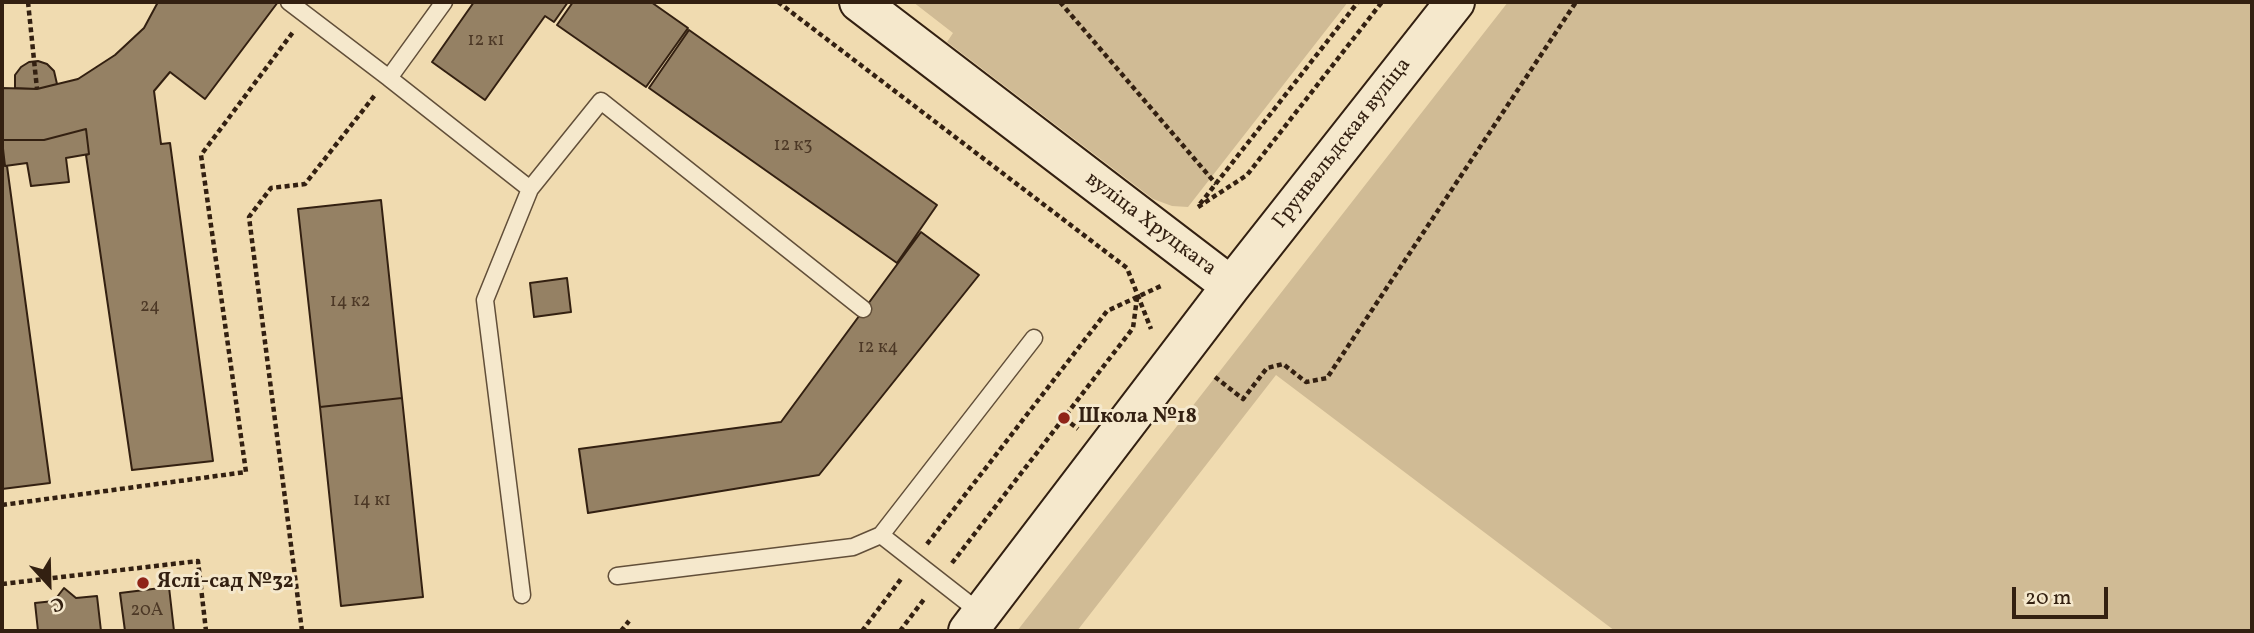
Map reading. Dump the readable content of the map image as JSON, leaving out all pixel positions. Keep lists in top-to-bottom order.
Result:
{
  "streets": {
    "main road": ["Грунвальдская вуліца", "вуліца Хруцкага"]
  },
  "crossings": [
    ["Грунвальдская вуліца", "вуліца Хруцкага"]
  ],
  "places": ["Школа №18", "Яслі-сад №32"],
  "house_numbers": [
    "12 к1",
    "12 к3",
    "14 к2",
    "24",
    "12 к4",
    "14 к1",
    "20А"
  ],
  "scale_bar": "20 m",
  "north": "bottom"
}
